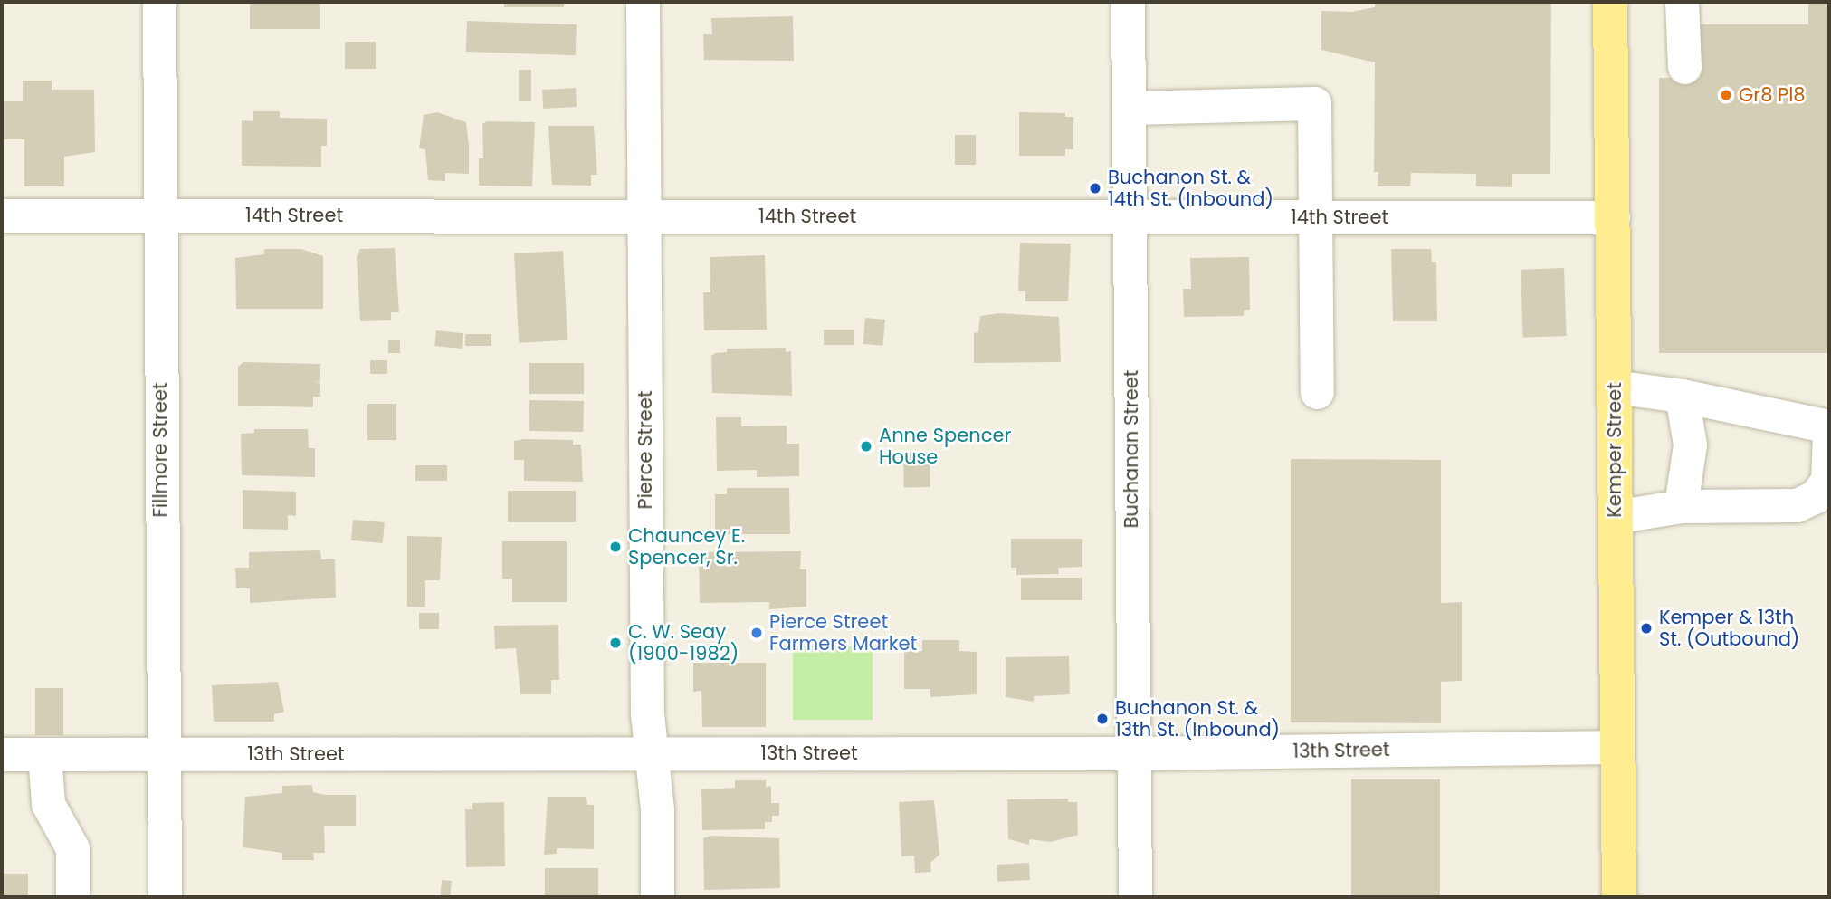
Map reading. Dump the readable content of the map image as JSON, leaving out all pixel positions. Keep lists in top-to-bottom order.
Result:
{
  "streets": {
    "main road": ["Kemper Street"],
    "street": [
      "14th Street",
      "Buchanan Street",
      "Fillmore Street",
      "Pierce Street",
      "13th Street"
    ]
  },
  "crossings": [
    ["14th Street", "Buchanan Street"],
    ["14th Street", "Fillmore Street"],
    ["14th Street", "Pierce Street"],
    ["14th Street", "Kemper Street"],
    ["Buchanan Street", "13th Street"],
    ["Fillmore Street", "13th Street"],
    ["Pierce Street", "13th Street"],
    ["Kemper Street", "13th Street"]
  ],
  "places": [
    "Gr8 Pl8",
    "Buchanon St. & 14th St. (Inbound)",
    "Anne Spencer House",
    "Chauncey E. Spencer, Sr.",
    "Kemper & 13th St. (Outbound)",
    "Pierce Street Farmers Market",
    "C. W. Seay (1900-1982)",
    "Buchanon St. & 13th St. (Inbound)"
  ]
}
